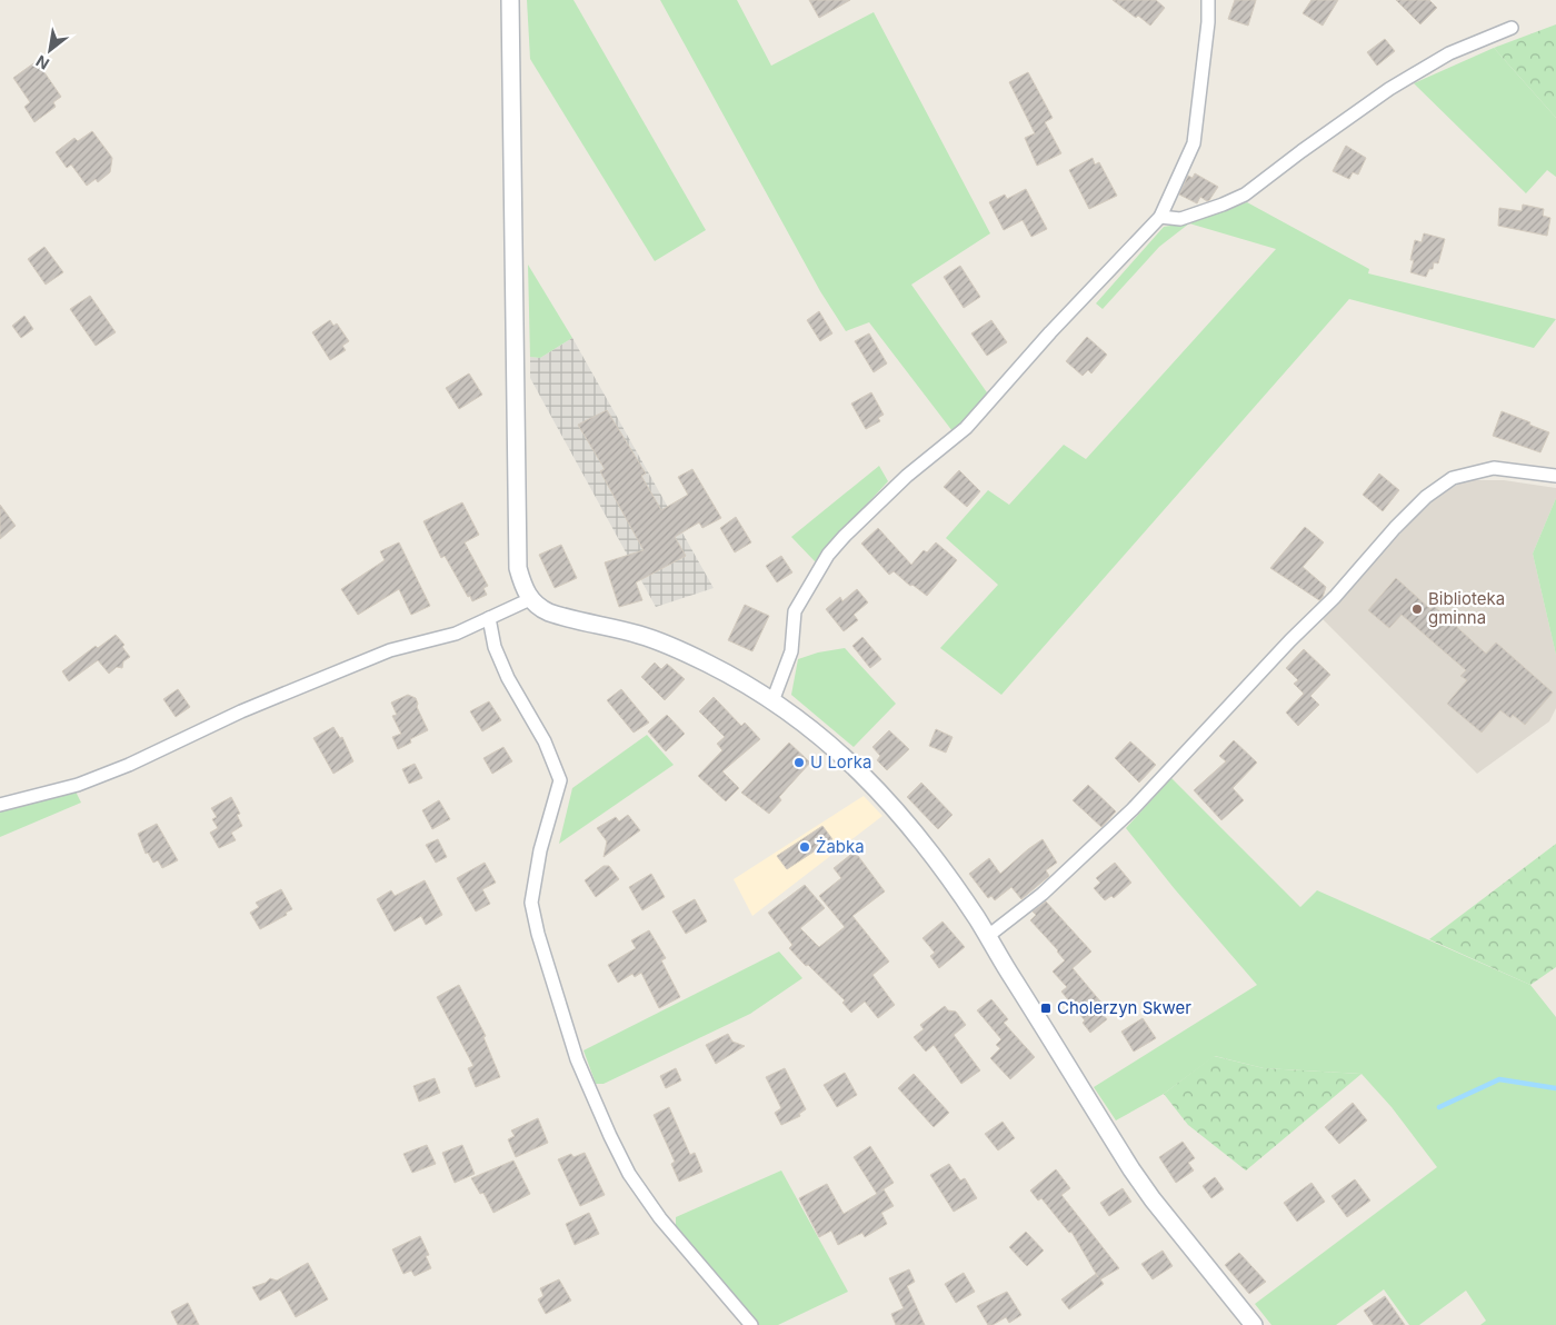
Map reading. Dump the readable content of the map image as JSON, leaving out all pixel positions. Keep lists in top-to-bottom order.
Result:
{
  "places": {
    "other": ["Biblioteka gminna", "U Lorka", "Żabka"],
    "transit": ["Cholerzyn Skwer"]
  },
  "north": "bottom left"
}
